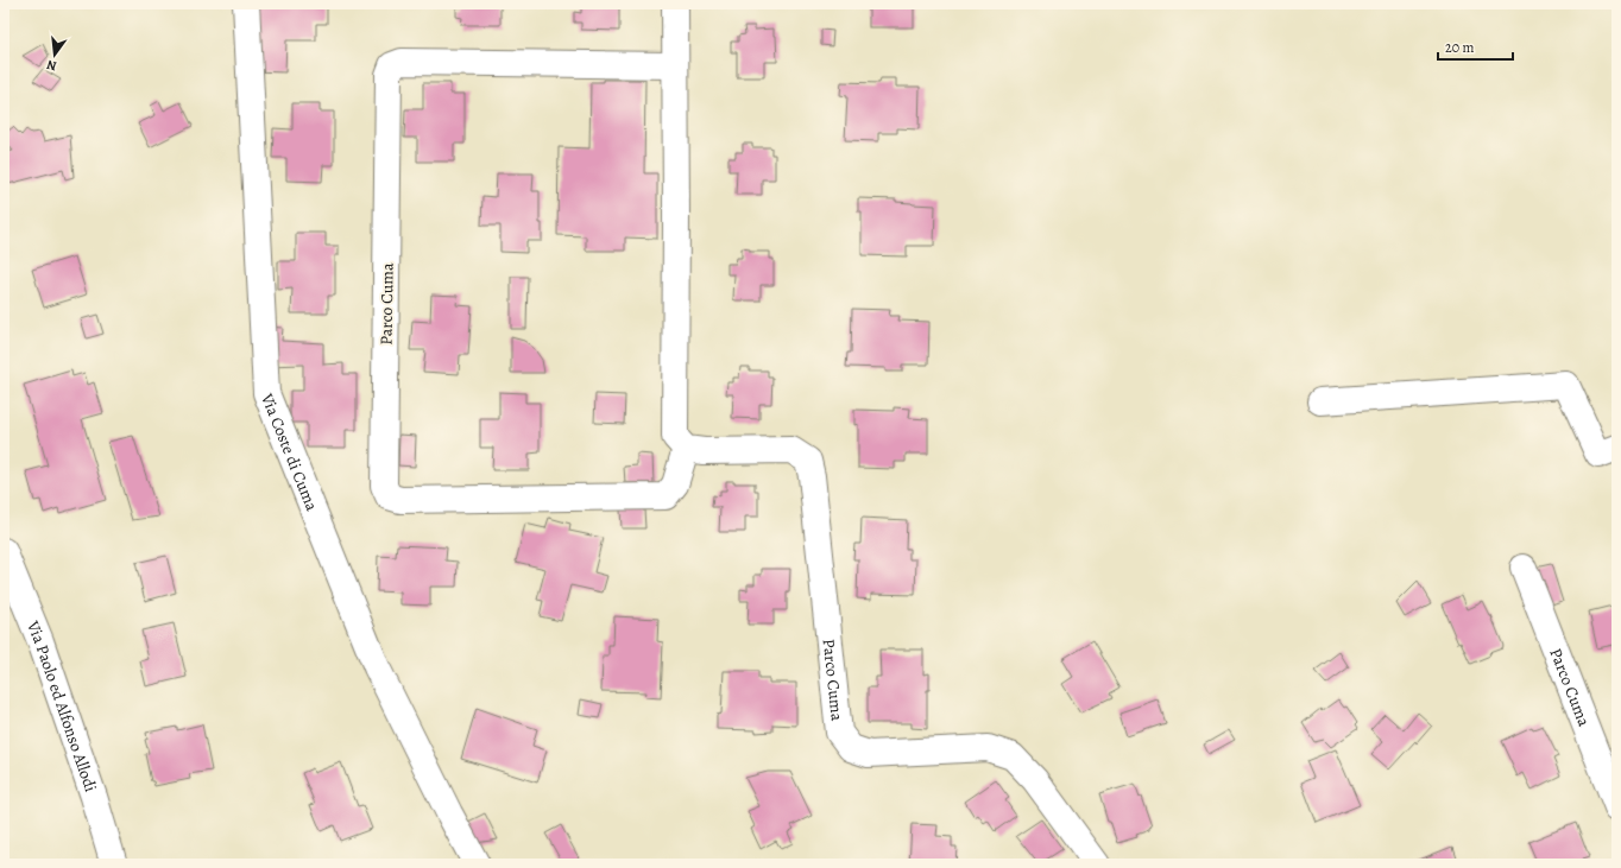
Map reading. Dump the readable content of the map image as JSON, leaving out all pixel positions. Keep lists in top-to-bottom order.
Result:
{
  "streets": {
    "street": ["Parco Cuma", "Via Coste di Cuma", "Via Paolo ed Alfonso Allodi"]
  },
  "scale_bar": "20 m",
  "north": "bottom"
}
